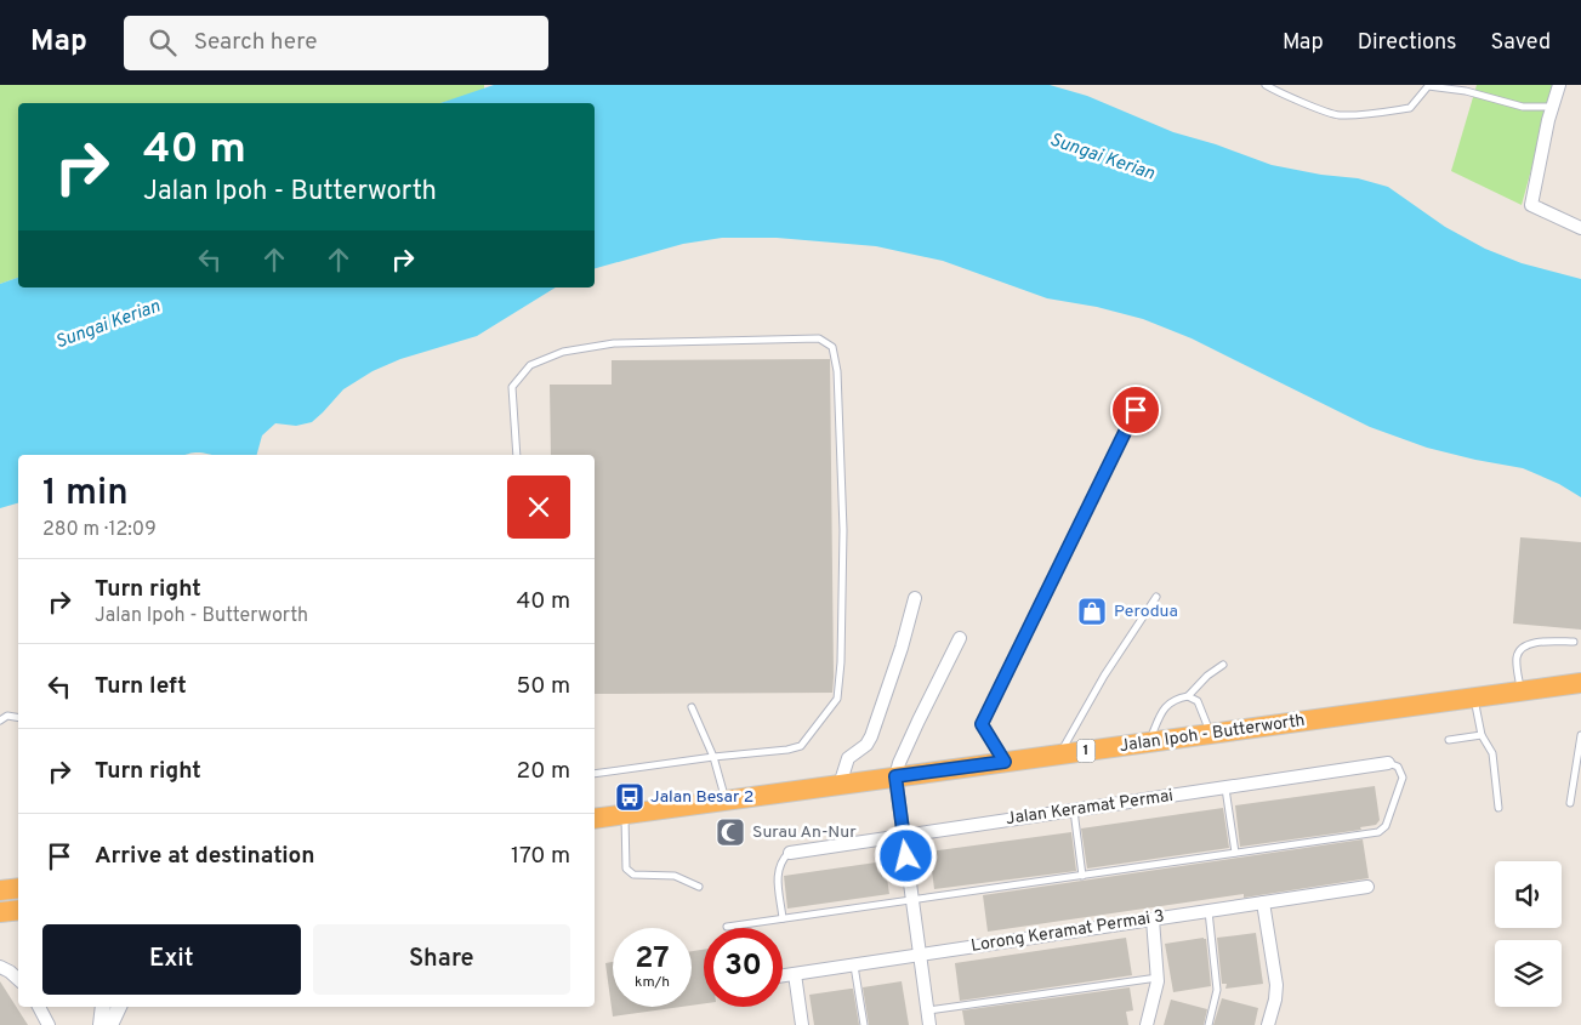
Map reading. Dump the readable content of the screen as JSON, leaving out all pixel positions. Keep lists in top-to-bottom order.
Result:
{
  "streets": {
    "highway": ["Jalan Ipoh - Butterworth", "1"],
    "street": ["Jalan Keramat Permai", "Lorong Keramat Permai 3"]
  },
  "water": ["Sungai Kerian"],
  "places": {
    "shop": ["Perodua"],
    "bus stop": ["Jalan Besar 2"],
    "mosque": ["Surau An-Nur"]
  },
  "page": {
    "header": "Map",
    "search": "Search here",
    "nav": ["Map", "Directions", "Saved"],
    "turn": ["40 m", "Jalan Ipoh - Butterworth"],
    "heading": ["1 min", "280 m · 12:09"],
    "list": [
      {
        "name": "Turn right",
        "note": "Jalan Ipoh - Butterworth",
        "value": "40 m"
      },
      {
        "name": "Turn left",
        "value": "50 m"
      },
      {
        "name": "Turn right",
        "value": "20 m"
      },
      {
        "name": "Arrive at destination",
        "value": "170 m"
      }
    ],
    "buttons": ["Exit", "Share"],
    "speed": "27 km/h",
    "limit": "30"
  }
}
